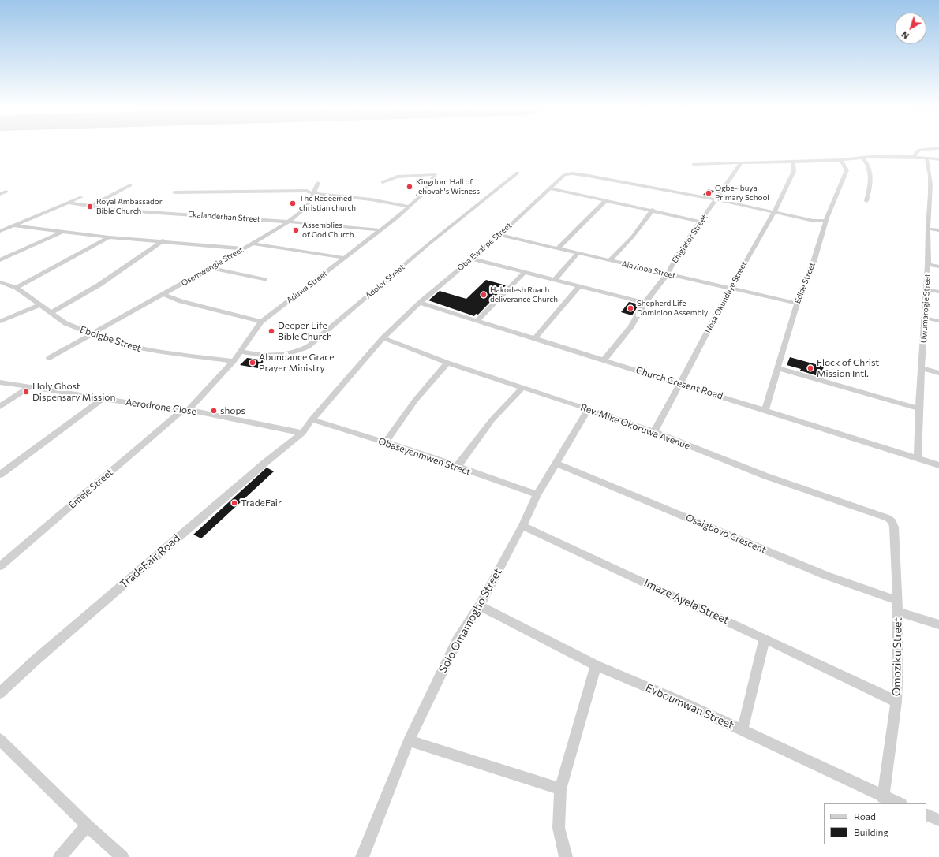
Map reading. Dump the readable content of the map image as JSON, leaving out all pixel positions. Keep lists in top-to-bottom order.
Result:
{
  "streets": {
    "street": [
      "Ekalanderhan Street",
      "Ehigiator Street",
      "Oba Ewakpe Street",
      "Osemwengie Street",
      "Ajayioba Street",
      "Adolor Street",
      "Ediae Street",
      "Aduwa Street",
      "Nosa Okundaye Street",
      "Uwumarogie Street",
      "Eboigbe Street",
      "Church Cresent Road",
      "Aerodrone Close",
      "Rev. Mike Okoruwa Avenue",
      "Obaseyenmwen Street",
      "Emeje Street",
      "Osaigbovo Crescent",
      "TradeFair Road",
      "Imaze Ayela Street",
      "Solo Omamogho Street",
      "Omoziku Street",
      "Evboumwan Street"
    ]
  },
  "crossings": [
    ["Ekalanderhan Street", "Osemwengie Street"],
    ["Ekalanderhan Street", "Aduwa Street"],
    ["Ehigiator Street", "Oba Ewakpe Street"],
    ["Ehigiator Street", "Ajayioba Street"],
    ["Ehigiator Street", "Church Cresent Road"],
    ["Oba Ewakpe Street", "Ajayioba Street"],
    ["Oba Ewakpe Street", "Ediae Street"],
    ["Oba Ewakpe Street", "Nosa Okundaye Street"],
    ["Oba Ewakpe Street", "Church Cresent Road"],
    ["Oba Ewakpe Street", "Aerodrone Close"],
    ["Oba Ewakpe Street", "Rev. Mike Okoruwa Avenue"],
    ["Oba Ewakpe Street", "Obaseyenmwen Street"],
    ["Oba Ewakpe Street", "TradeFair Road"],
    ["Osemwengie Street", "Eboigbe Street"],
    ["Ajayioba Street", "Ediae Street"],
    ["Ajayioba Street", "Nosa Okundaye Street"],
    ["Adolor Street", "Aduwa Street"],
    ["Ediae Street", "Church Cresent Road"],
    ["Aduwa Street", "Eboigbe Street"],
    ["Aduwa Street", "Aerodrone Close"],
    ["Aduwa Street", "Emeje Street"],
    ["Nosa Okundaye Street", "Church Cresent Road"],
    ["Nosa Okundaye Street", "Rev. Mike Okoruwa Avenue"],
    ["Uwumarogie Street", "Church Cresent Road"],
    ["Aerodrone Close", "Emeje Street"],
    ["Aerodrone Close", "TradeFair Road"],
    ["Rev. Mike Okoruwa Avenue", "Solo Omamogho Street"],
    ["Rev. Mike Okoruwa Avenue", "Omoziku Street"],
    ["Obaseyenmwen Street", "Solo Omamogho Street"],
    ["Osaigbovo Crescent", "Solo Omamogho Street"],
    ["Osaigbovo Crescent", "Omoziku Street"],
    ["Imaze Ayela Street", "Solo Omamogho Street"],
    ["Imaze Ayela Street", "Omoziku Street"],
    ["Solo Omamogho Street", "Evboumwan Street"],
    ["Omoziku Street", "Evboumwan Street"]
  ],
  "places": [
    "Kingdom Hall of Jehovah's Witness",
    "Ogbe-Ibuya Primary School",
    "The Redeemed christian church",
    "Royal Ambassador Bible Church",
    "Assemblies of God Church",
    "Hakodesh Ruach deliverance Church",
    "Shepherd Life Dominion Assembly",
    "Deeper Life Bible Church",
    "Abundance Grace Prayer Ministry",
    "Flock of Christ Mission Intl.",
    "Holy Ghost Dispensary Mission",
    "shops",
    "TradeFair"
  ],
  "legend": ["Road", "Building"],
  "north": "bottom left"
}
